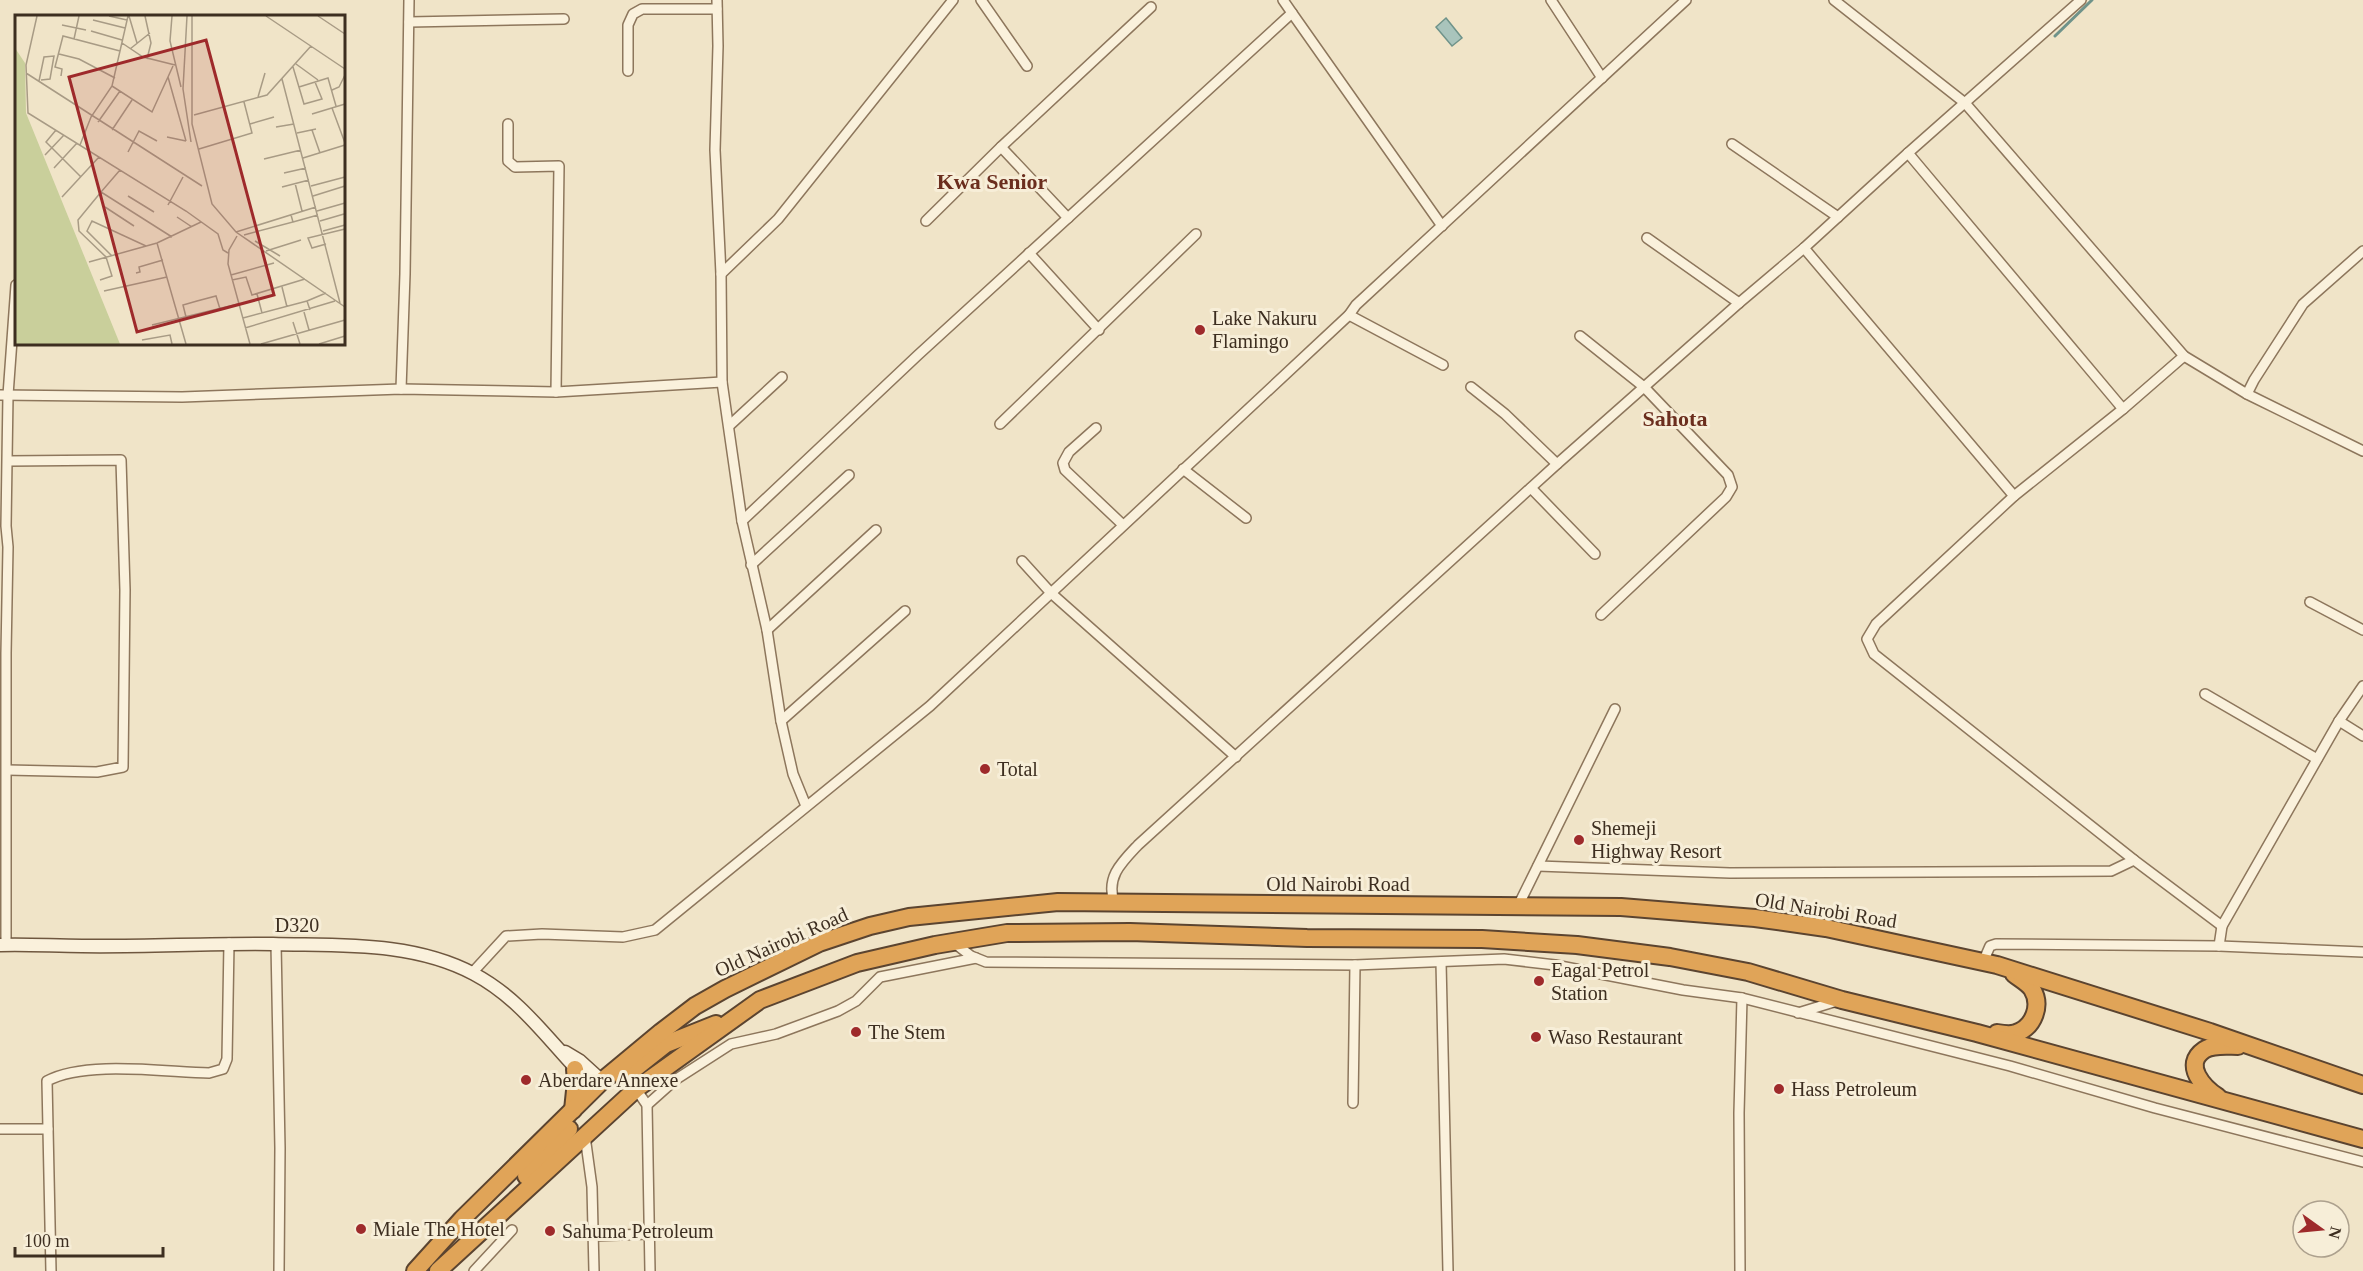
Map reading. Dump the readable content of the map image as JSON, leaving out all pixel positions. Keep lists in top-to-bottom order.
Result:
{
  "streets": {
    "highway": ["Old Nairobi Road"],
    "street": ["D320"]
  },
  "crossings": [
    ["Old Nairobi Road", "D320"]
  ],
  "districts": ["Kwa Senior", "Sahota"],
  "places": [
    "Lake Nakuru Flamingo",
    "Total",
    "Shemeji Highway Resort",
    "Eagal Petrol Station",
    "The Stem",
    "Waso Restaurant",
    "Aberdare Annexe",
    "Hass Petroleum",
    "Miale The Hotel",
    "Sahuma Petroleum"
  ],
  "scale_bar": "100 m",
  "north": "right"
}
